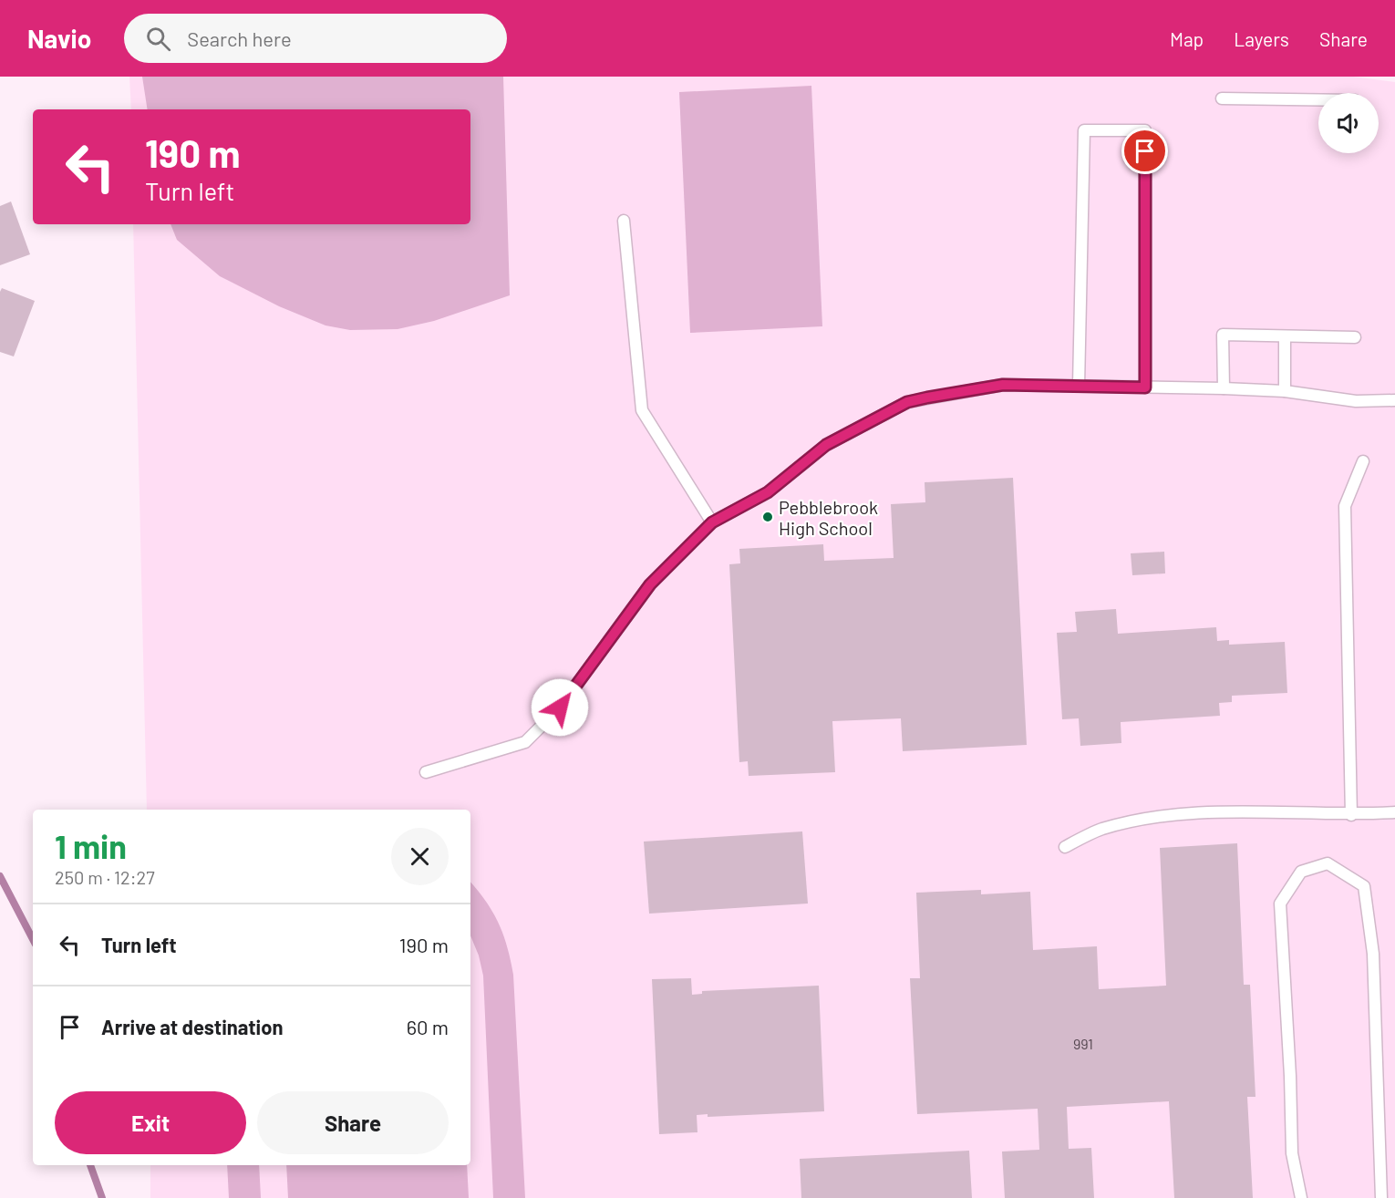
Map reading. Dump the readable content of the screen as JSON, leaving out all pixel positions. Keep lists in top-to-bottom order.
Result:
{
  "places": ["Pebblebrook High School"],
  "house_numbers": ["991"],
  "page": {
    "header": "Navio",
    "search": "Search here",
    "nav": ["Map", "Layers", "Share"],
    "turn": ["190 m", "Turn left"],
    "heading": ["1 min", "250 m · 12:27"],
    "list": [
      {
        "name": "Turn left",
        "value": "190 m"
      },
      {
        "name": "Arrive at destination",
        "value": "60 m"
      }
    ],
    "buttons": ["Exit", "Share"]
  }
}
